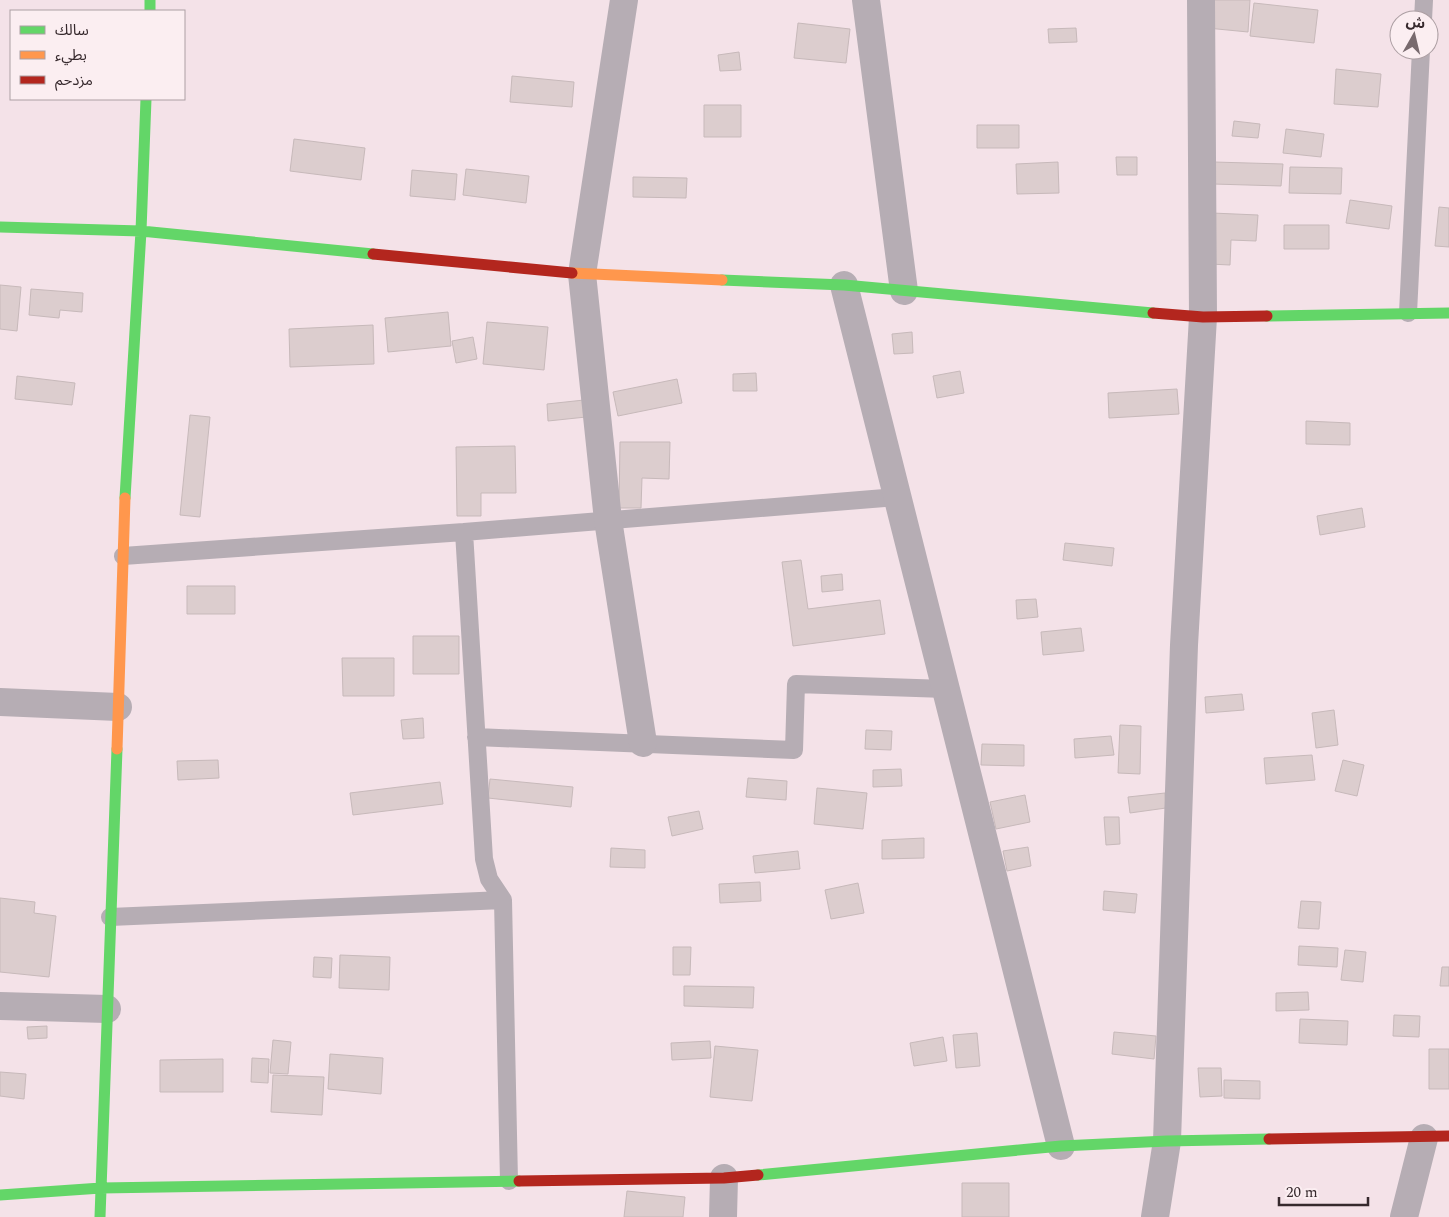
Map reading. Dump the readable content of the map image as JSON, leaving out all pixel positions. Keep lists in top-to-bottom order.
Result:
{
  "legend": ["سالك", "بطيء", "مزدحم"],
  "scale_bar": "20 m",
  "north": "top"
}
